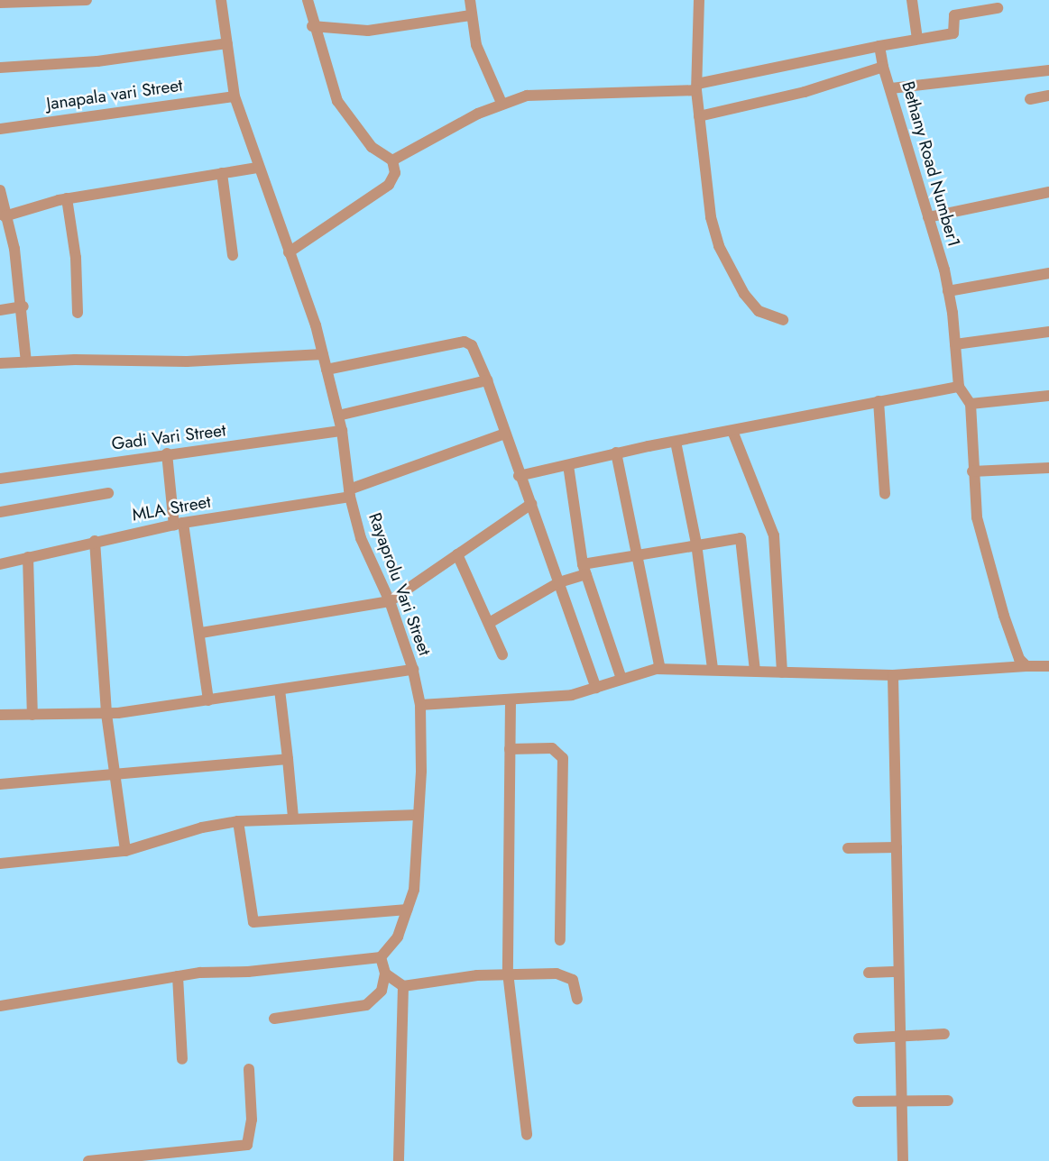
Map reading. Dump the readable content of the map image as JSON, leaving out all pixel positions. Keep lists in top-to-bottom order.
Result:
{
  "streets": {
    "street": [
      "Janapala vari Street",
      "Bethany Road Number1",
      "Gadi Vari Street",
      "MLA Street",
      "Rayaprolu Vari Street"
    ]
  },
  "crossings": [
    ["Janapala vari Street", "Rayaprolu Vari Street"],
    ["Gadi Vari Street", "Rayaprolu Vari Street"],
    ["MLA Street", "Rayaprolu Vari Street"]
  ]
}
